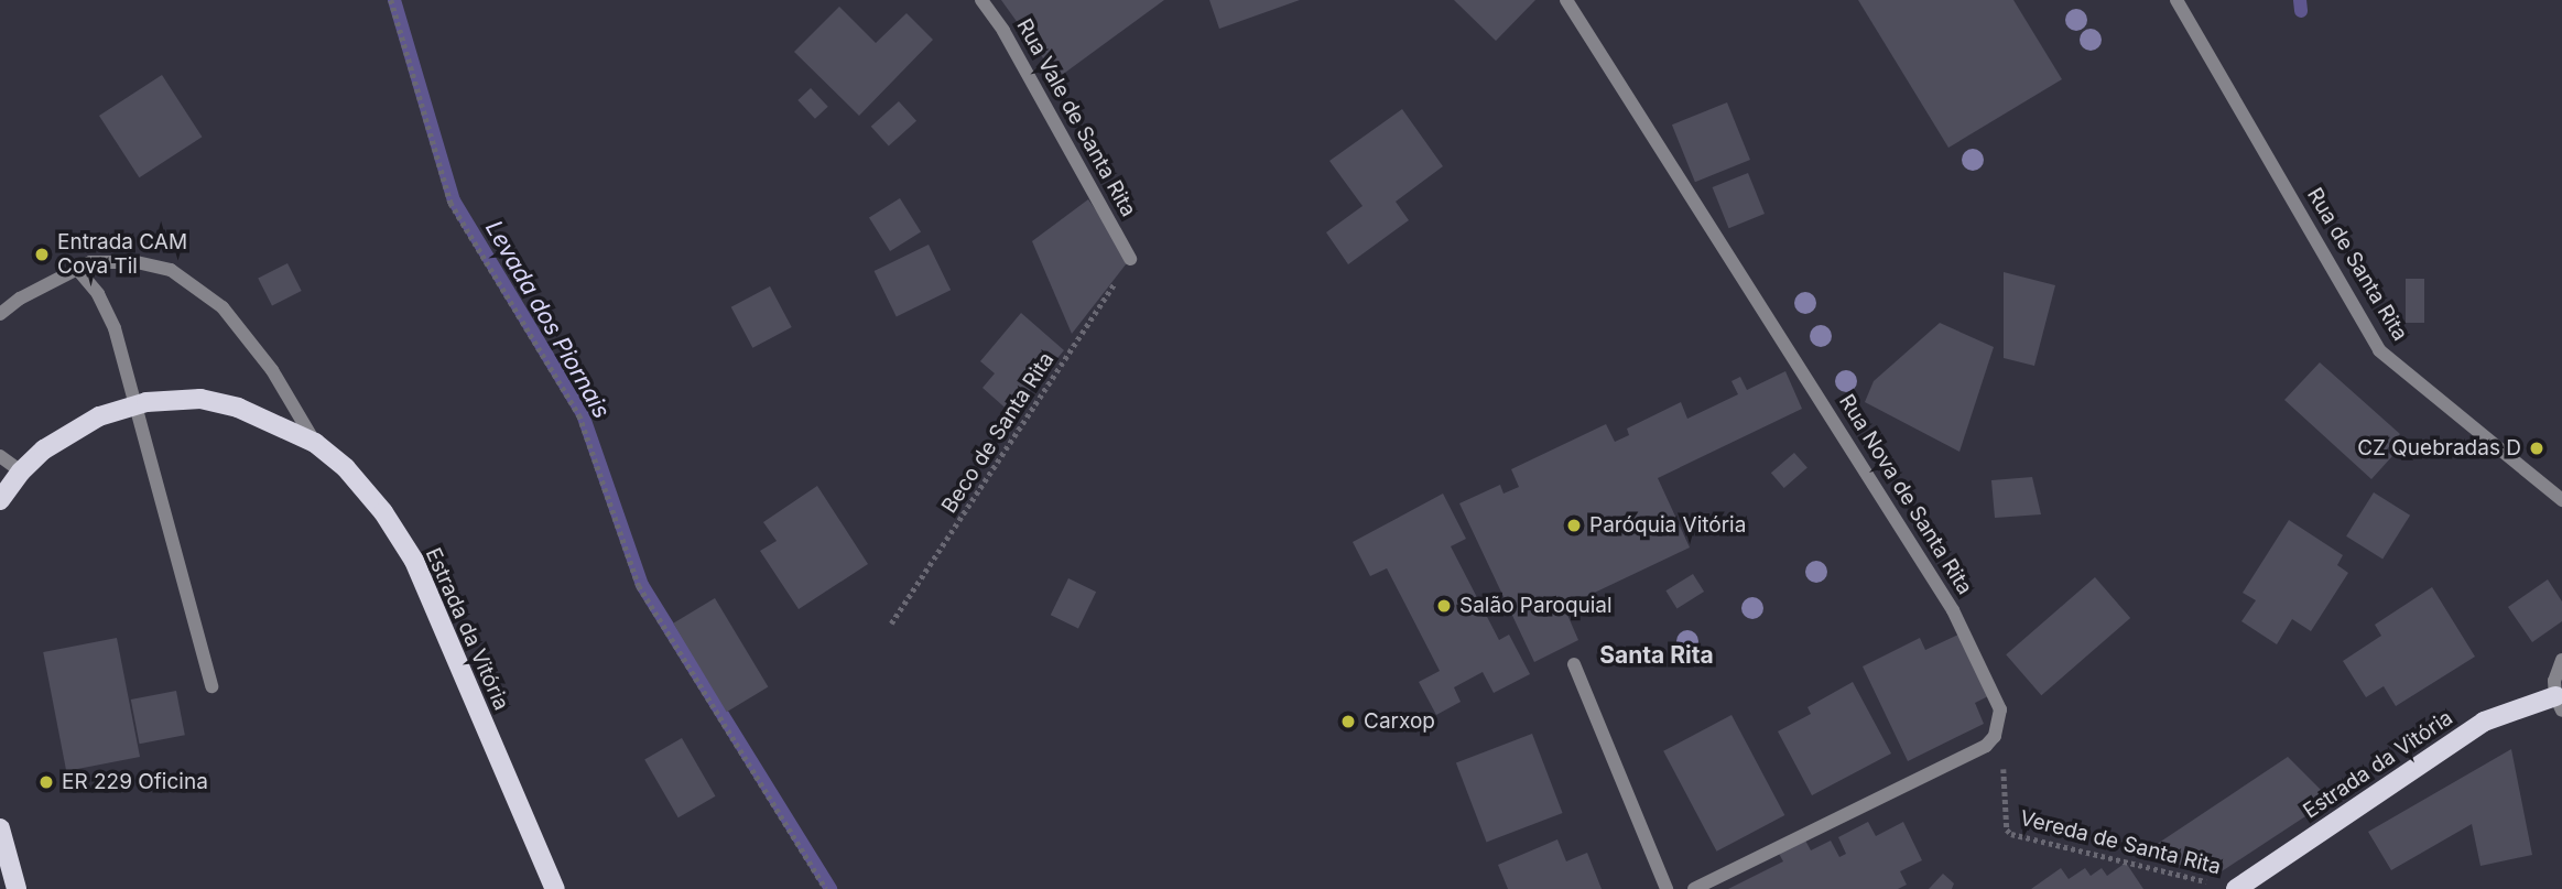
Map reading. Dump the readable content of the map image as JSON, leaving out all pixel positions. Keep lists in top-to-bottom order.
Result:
{
  "streets": {
    "main road": ["Estrada da Vitória"],
    "street": ["Rua Vale de Santa Rita", "Rua de Santa Rita", "Rua Nova de Santa Rita"],
    "path": ["Beco de Santa Rita", "Vereda de Santa Rita"]
  },
  "crossings": [
    ["Rua Vale de Santa Rita", "Beco de Santa Rita"],
    ["Estrada da Vitória", "Vereda de Santa Rita"]
  ],
  "districts": ["Santa Rita"],
  "water": ["Levada dos Piornais"],
  "places": [
    "Entrada CAM Cova Til",
    "CZ Quebradas D",
    "Paróquia Vitória",
    "Salão Paroquial",
    "Carxop",
    "ER 229 Oficina"
  ]
}
